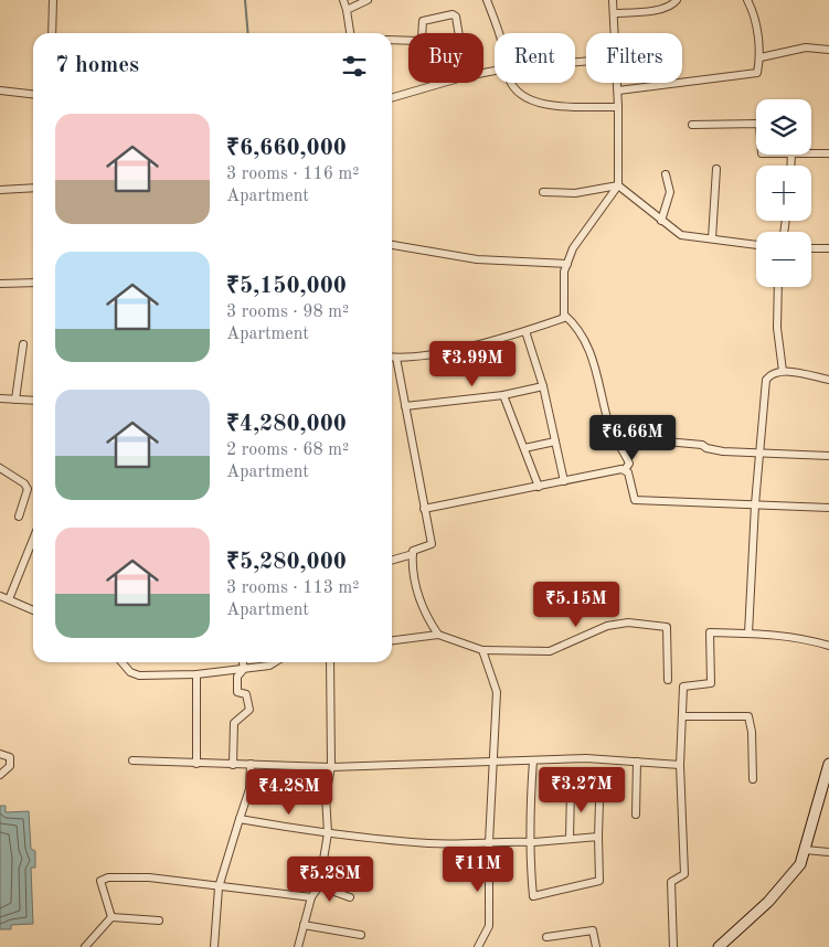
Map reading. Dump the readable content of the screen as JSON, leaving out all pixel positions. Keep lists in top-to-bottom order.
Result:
{
  "page": {
    "chip": ["Buy", "Rent", "Filters"],
    "heading": "7 homes",
    "map_buttons": ["+", "−"],
    "list": [
      {
        "name": "₹6,660,000",
        "note": "3 rooms · 116 m² · Apartment"
      },
      {
        "name": "₹5,150,000",
        "note": "3 rooms · 98 m² · Apartment"
      },
      {
        "name": "₹4,280,000",
        "note": "2 rooms · 68 m² · Apartment"
      },
      {
        "name": "₹5,280,000",
        "note": "3 rooms · 113 m² · Apartment"
      }
    ],
    "price": [
      "₹3.99M",
      "₹6.66M",
      "₹5.15M",
      "₹3.27M",
      "₹4.28M",
      "₹11M",
      "₹5.28M"
    ]
  }
}
